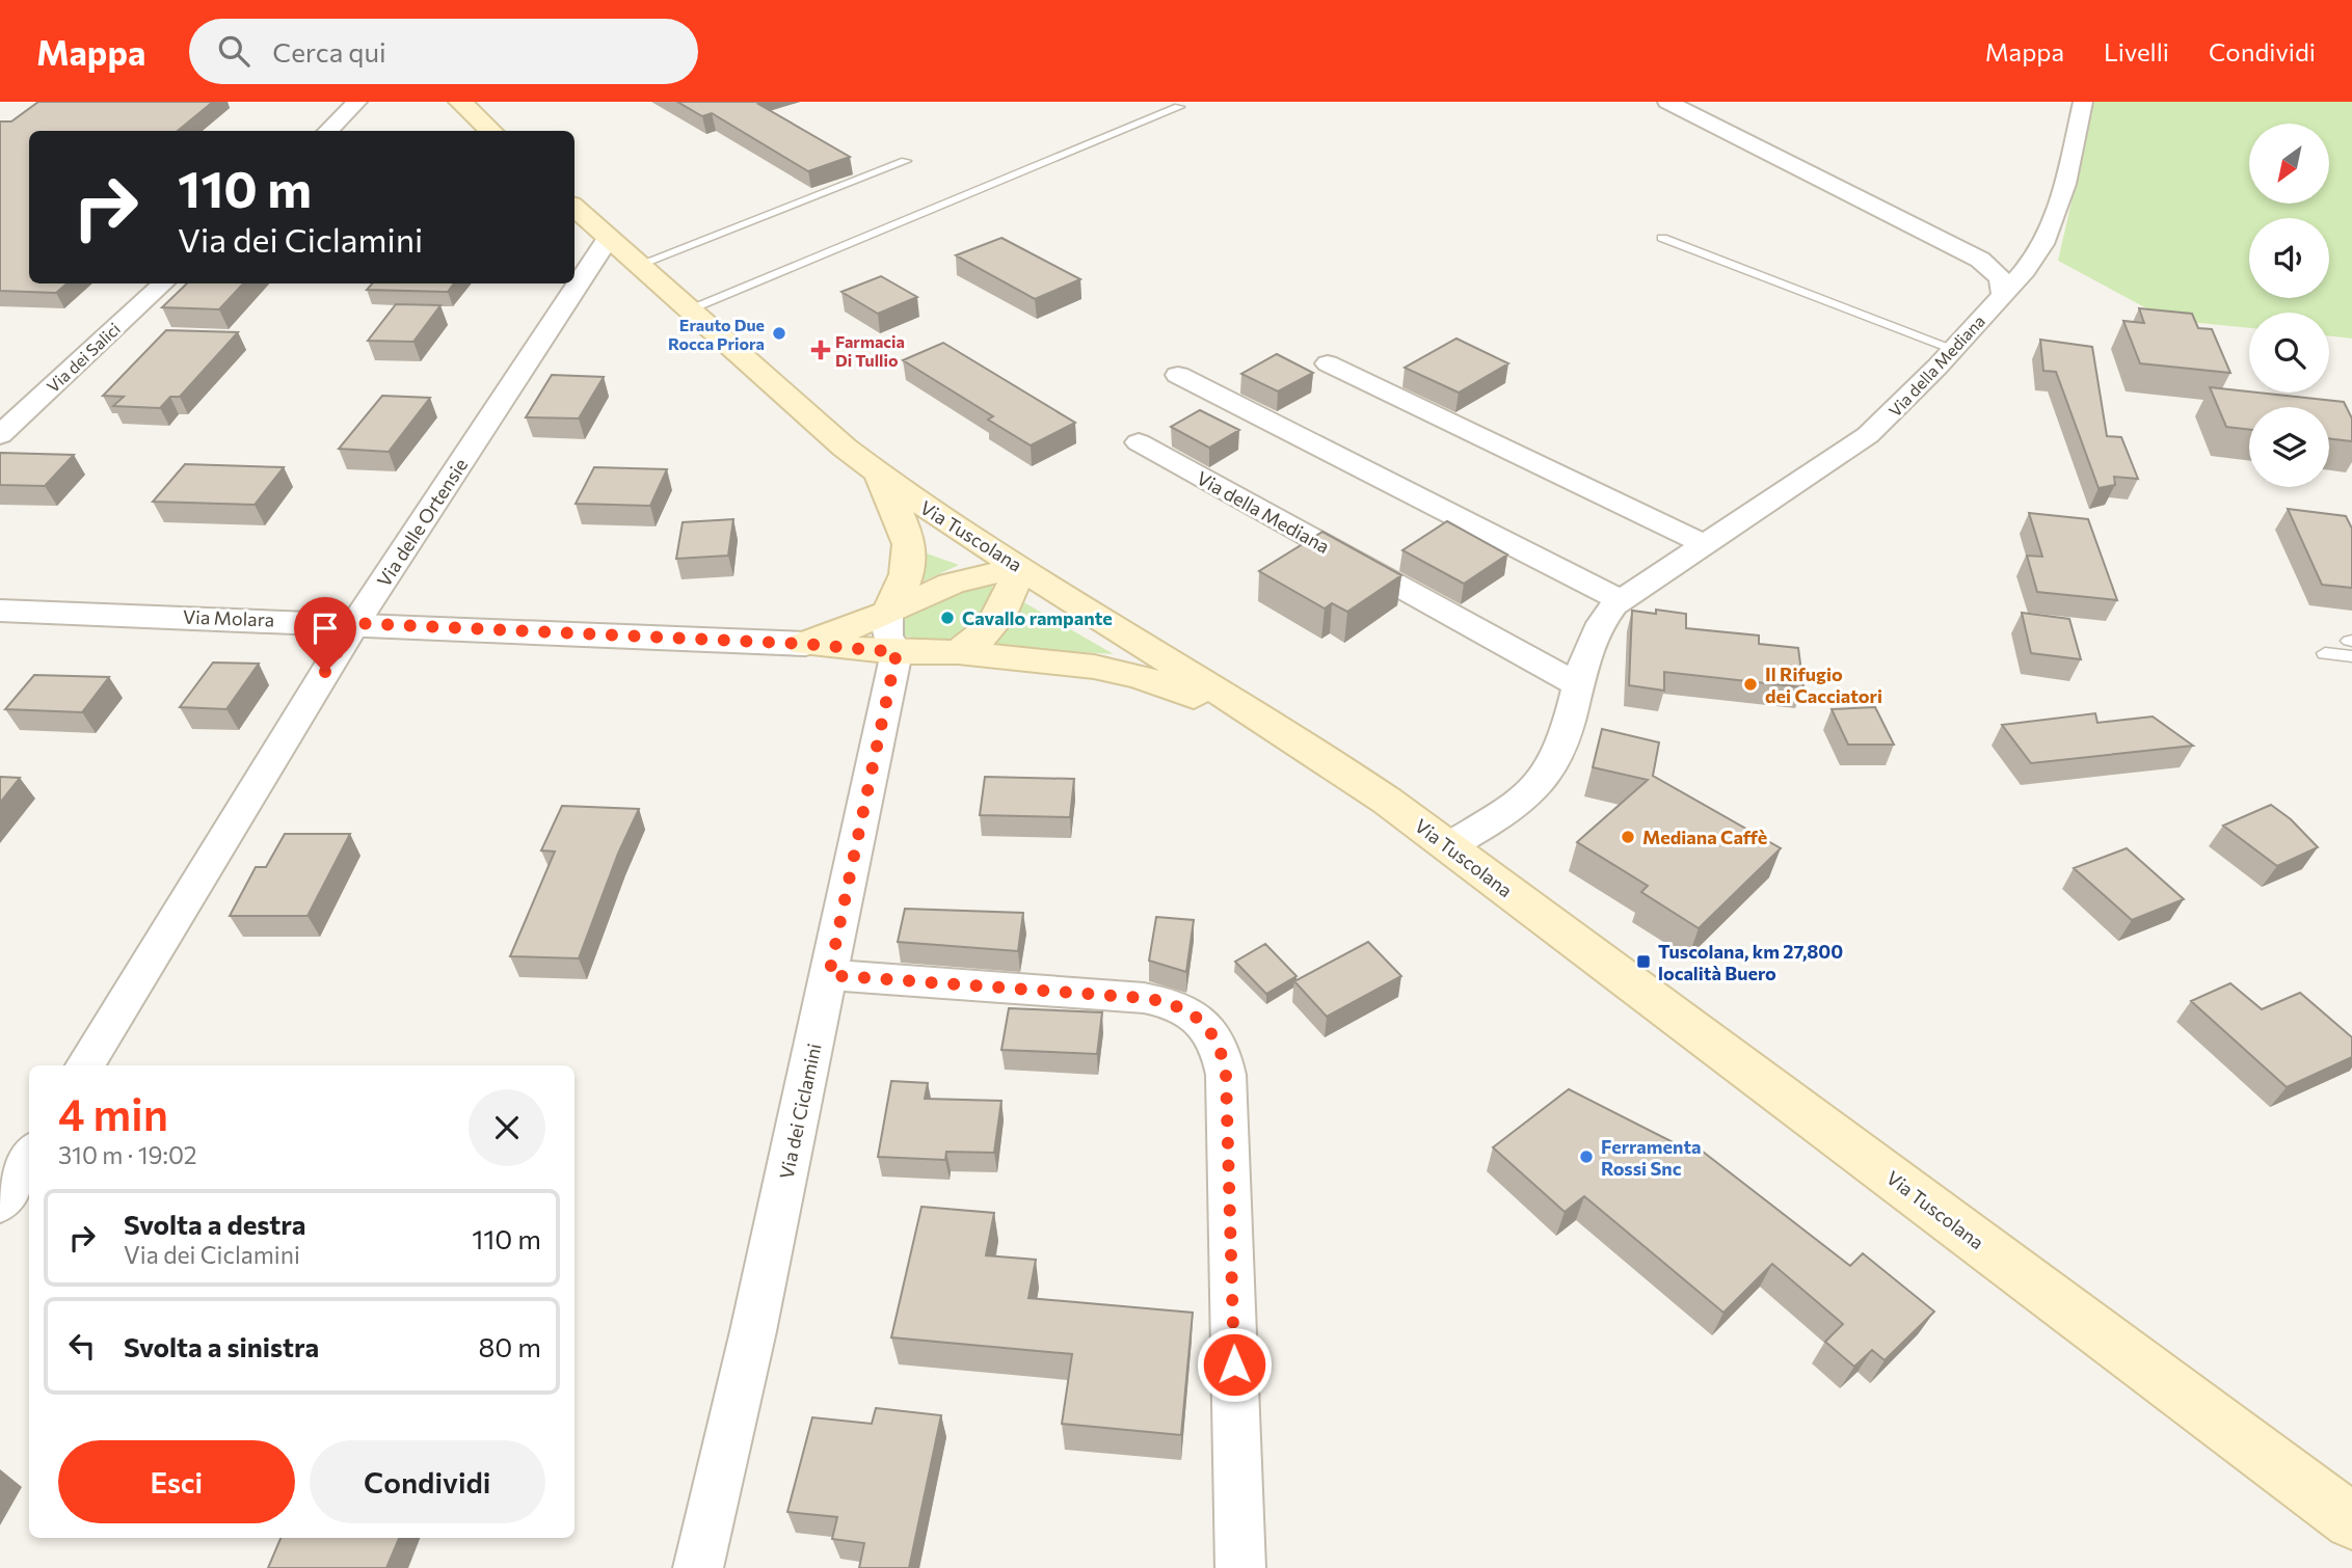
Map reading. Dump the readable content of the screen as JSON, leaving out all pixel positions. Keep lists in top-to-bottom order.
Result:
{
  "streets": {
    "main road": ["Via Tuscolana"],
    "street": [
      "Via dei Salici",
      "Via della Mediana",
      "Via delle Ortensie",
      "Via Molara",
      "Via dei Ciclamini"
    ]
  },
  "crossings": [
    ["Via della Mediana", "Via Tuscolana"],
    ["Via delle Ortensie", "Via Tuscolana"],
    ["Via delle Ortensie", "Via Molara"]
  ],
  "places": {
    "other": [
      "Erauto Due Rocca Priora",
      "Cavallo rampante",
      "Il Rifugio dei Cacciatori",
      "Mediana Caffè",
      "Ferramenta Rossi Snc"
    ],
    "health": ["Farmacia Di Tullio"],
    "transit": ["Tuscolana, km 27,800 località Buero"]
  },
  "north": "bottom left",
  "page": {
    "header": "Mappa",
    "search": "Cerca qui",
    "nav": ["Mappa", "Livelli", "Condividi"],
    "turn": ["110 m", "Via dei Ciclamini"],
    "heading": ["4 min", "310 m · 19:02"],
    "list": [
      {
        "name": "Svolta a destra",
        "note": "Via dei Ciclamini",
        "value": "110 m"
      },
      {
        "name": "Svolta a sinistra",
        "value": "80 m"
      }
    ],
    "buttons": ["Esci", "Condividi"]
  }
}
